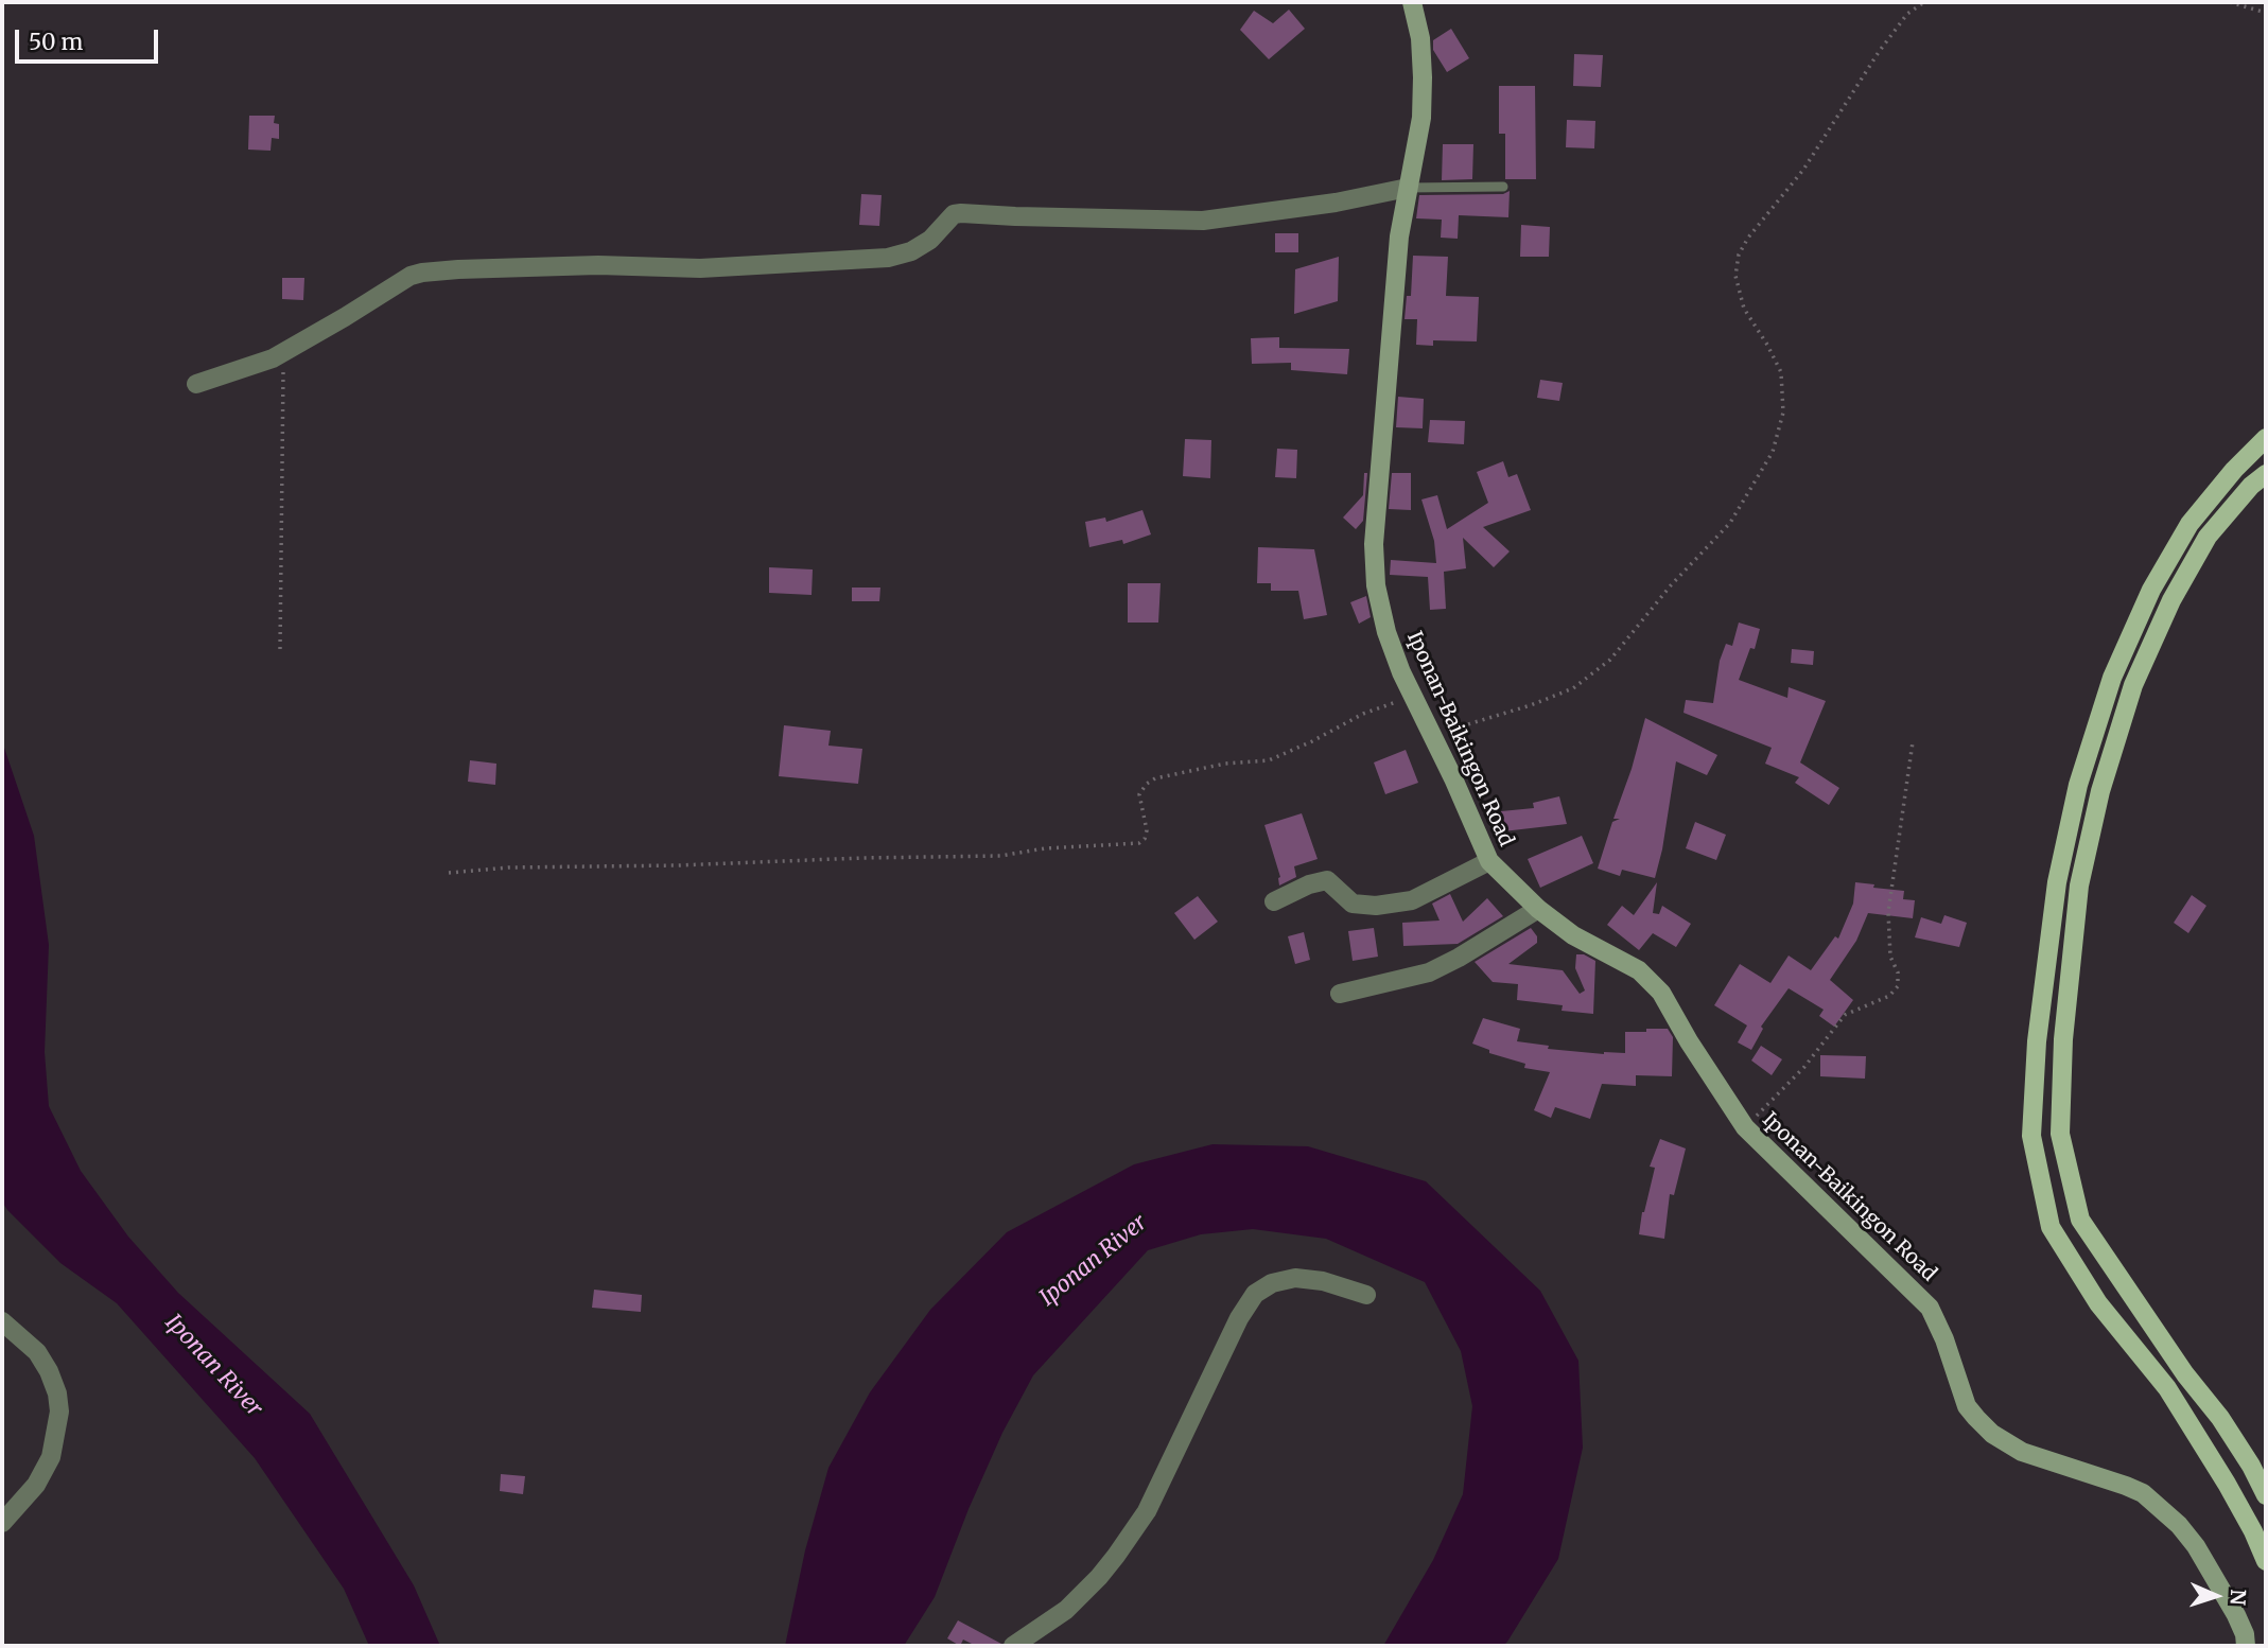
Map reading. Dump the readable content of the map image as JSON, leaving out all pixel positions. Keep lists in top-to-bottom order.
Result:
{
  "streets": {
    "street": ["Iponan-Baikingon Road"]
  },
  "water": ["Iponan River"],
  "scale_bar": "50 m",
  "north": "right"
}
